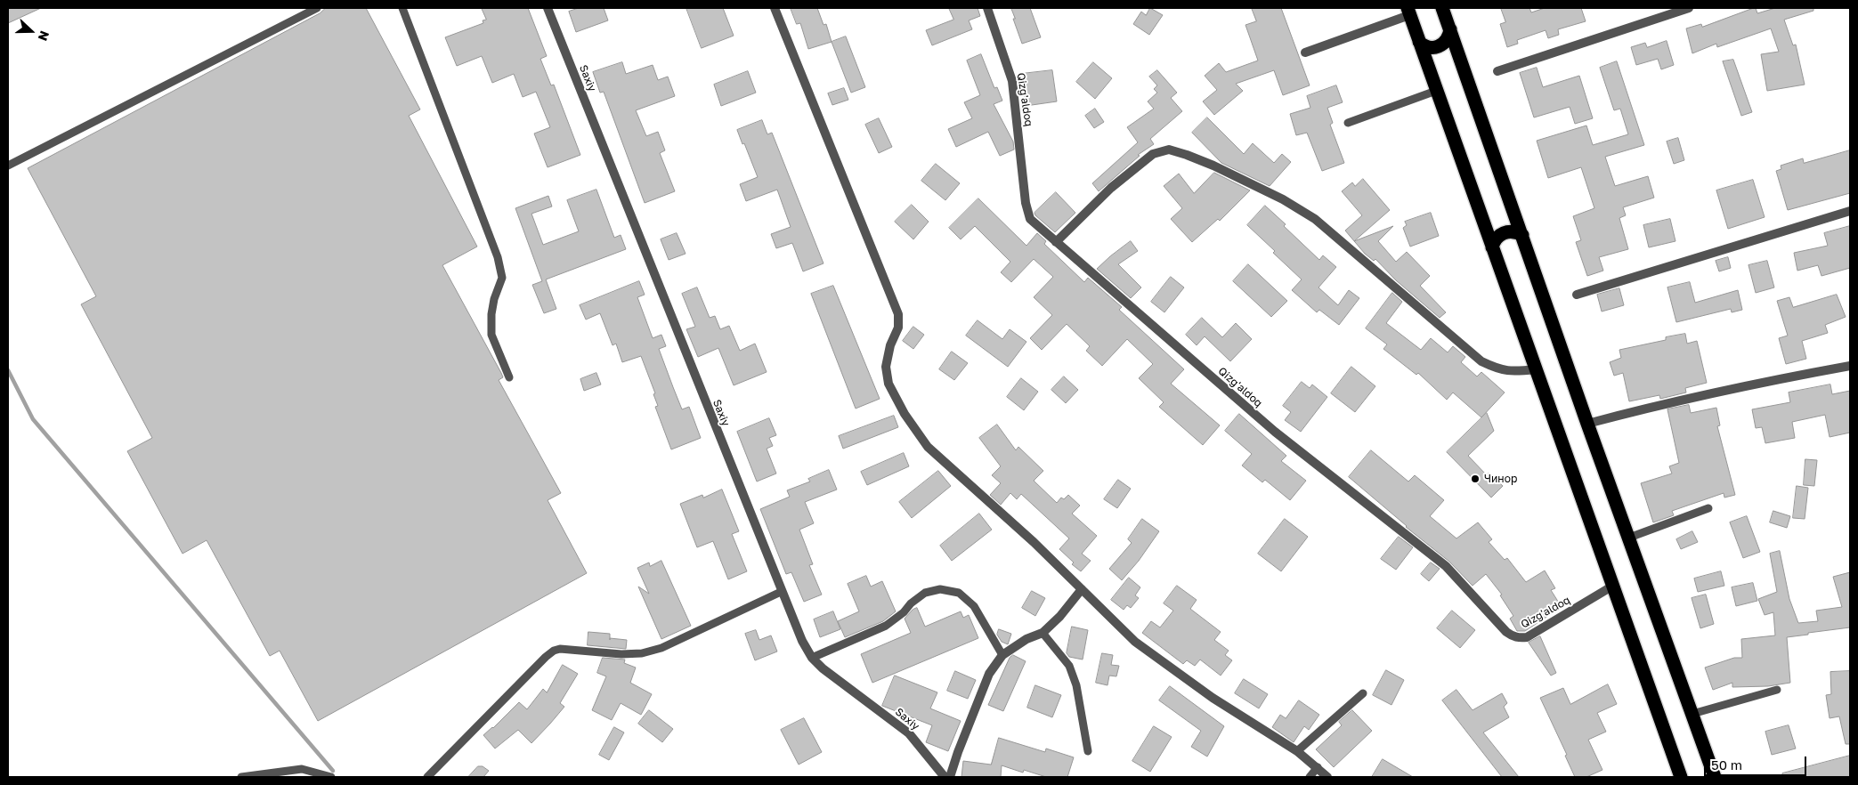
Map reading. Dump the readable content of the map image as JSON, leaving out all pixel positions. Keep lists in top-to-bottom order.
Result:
{
  "streets": {
    "street": ["Saxiy", "Qizg'aldoq"]
  },
  "places": ["Чинор"],
  "scale_bar": "50 m",
  "north": "right"
}
